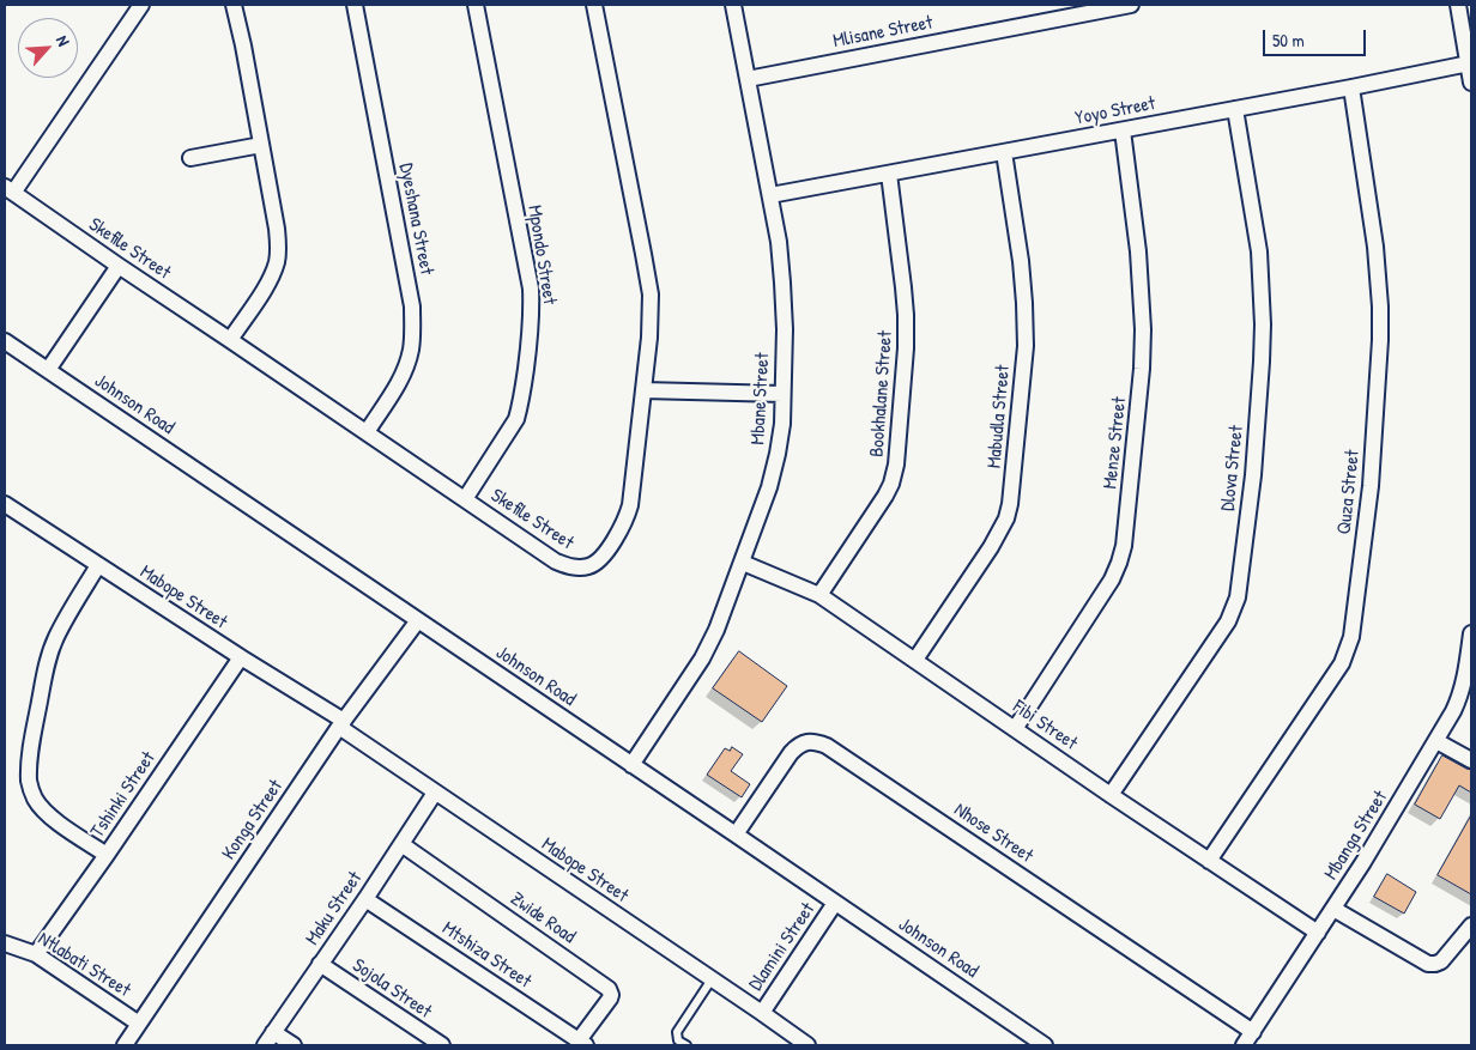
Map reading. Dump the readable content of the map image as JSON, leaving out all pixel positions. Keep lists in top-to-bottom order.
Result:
{
  "streets": {
    "street": [
      "Mlisane Street",
      "Yoyo Street",
      "Dyeshana Street",
      "Skefile Street",
      "Mpondo Street",
      "Bookhalane Street",
      "Mbane Street",
      "Johnson Road",
      "Mabudla Street",
      "Menze Street",
      "Dlova Street",
      "Quza Street",
      "Mabope Street",
      "Fibi Street",
      "Tshinki Street",
      "Konga Street",
      "Nhose Street",
      "Mbanga Street",
      "Maku Street",
      "Zwide Road",
      "Dlamini Street",
      "Mtshiza Street",
      "Ntlabati Street",
      "Sojola Street"
    ]
  },
  "crossings": [
    ["Mlisane Street", "Mbane Street"],
    ["Yoyo Street", "Bookhalane Street"],
    ["Yoyo Street", "Mbane Street"],
    ["Yoyo Street", "Mabudla Street"],
    ["Yoyo Street", "Menze Street"],
    ["Yoyo Street", "Dlova Street"],
    ["Yoyo Street", "Quza Street"],
    ["Dyeshana Street", "Skefile Street"],
    ["Skefile Street", "Mpondo Street"],
    ["Bookhalane Street", "Fibi Street"],
    ["Mbane Street", "Johnson Road"],
    ["Mbane Street", "Fibi Street"],
    ["Johnson Road", "Konga Street"],
    ["Johnson Road", "Nhose Street"],
    ["Johnson Road", "Dlamini Street"],
    ["Mabudla Street", "Fibi Street"],
    ["Menze Street", "Fibi Street"],
    ["Dlova Street", "Fibi Street"],
    ["Quza Street", "Fibi Street"],
    ["Mabope Street", "Tshinki Street"],
    ["Mabope Street", "Konga Street"],
    ["Mabope Street", "Maku Street"],
    ["Mabope Street", "Dlamini Street"],
    ["Fibi Street", "Mbanga Street"],
    ["Tshinki Street", "Ntlabati Street"],
    ["Konga Street", "Ntlabati Street"],
    ["Nhose Street", "Mbanga Street"],
    ["Maku Street", "Zwide Road"],
    ["Maku Street", "Mtshiza Street"],
    ["Maku Street", "Sojola Street"],
    ["Zwide Road", "Mtshiza Street"]
  ],
  "scale_bar": "50 m",
  "north": "top right"
}
